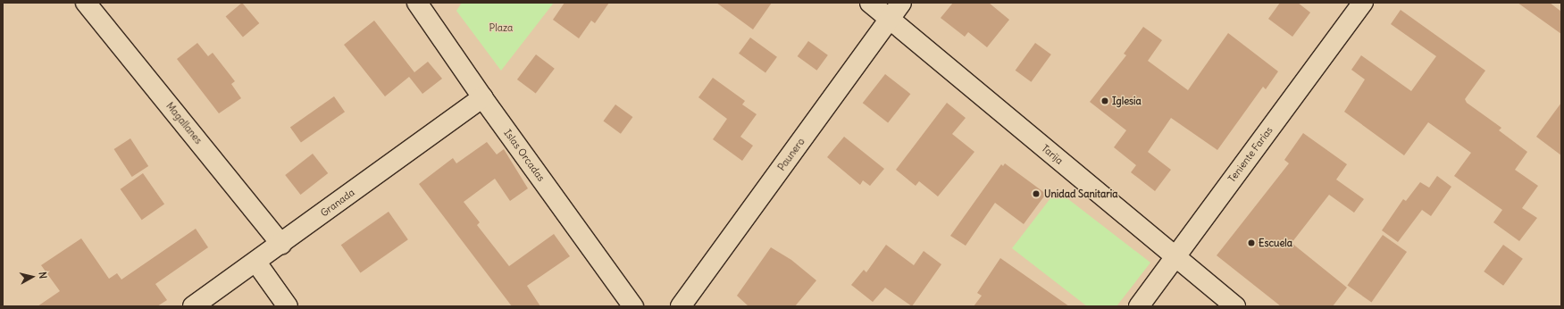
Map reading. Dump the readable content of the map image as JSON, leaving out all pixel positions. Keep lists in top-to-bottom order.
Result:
{
  "streets": {
    "street": [
      "Magallanes",
      "Paunero",
      "Tarija",
      "Teniente Farías",
      "Islas Orcadas",
      "Granada"
    ]
  },
  "crossings": [
    ["Magallanes", "Granada"],
    ["Paunero", "Tarija"],
    ["Tarija", "Teniente Farías"],
    ["Islas Orcadas", "Granada"]
  ],
  "parks": ["Plaza"],
  "places": ["Iglesia", "Unidad Sanitaria", "Escuela"],
  "north": "right"
}
